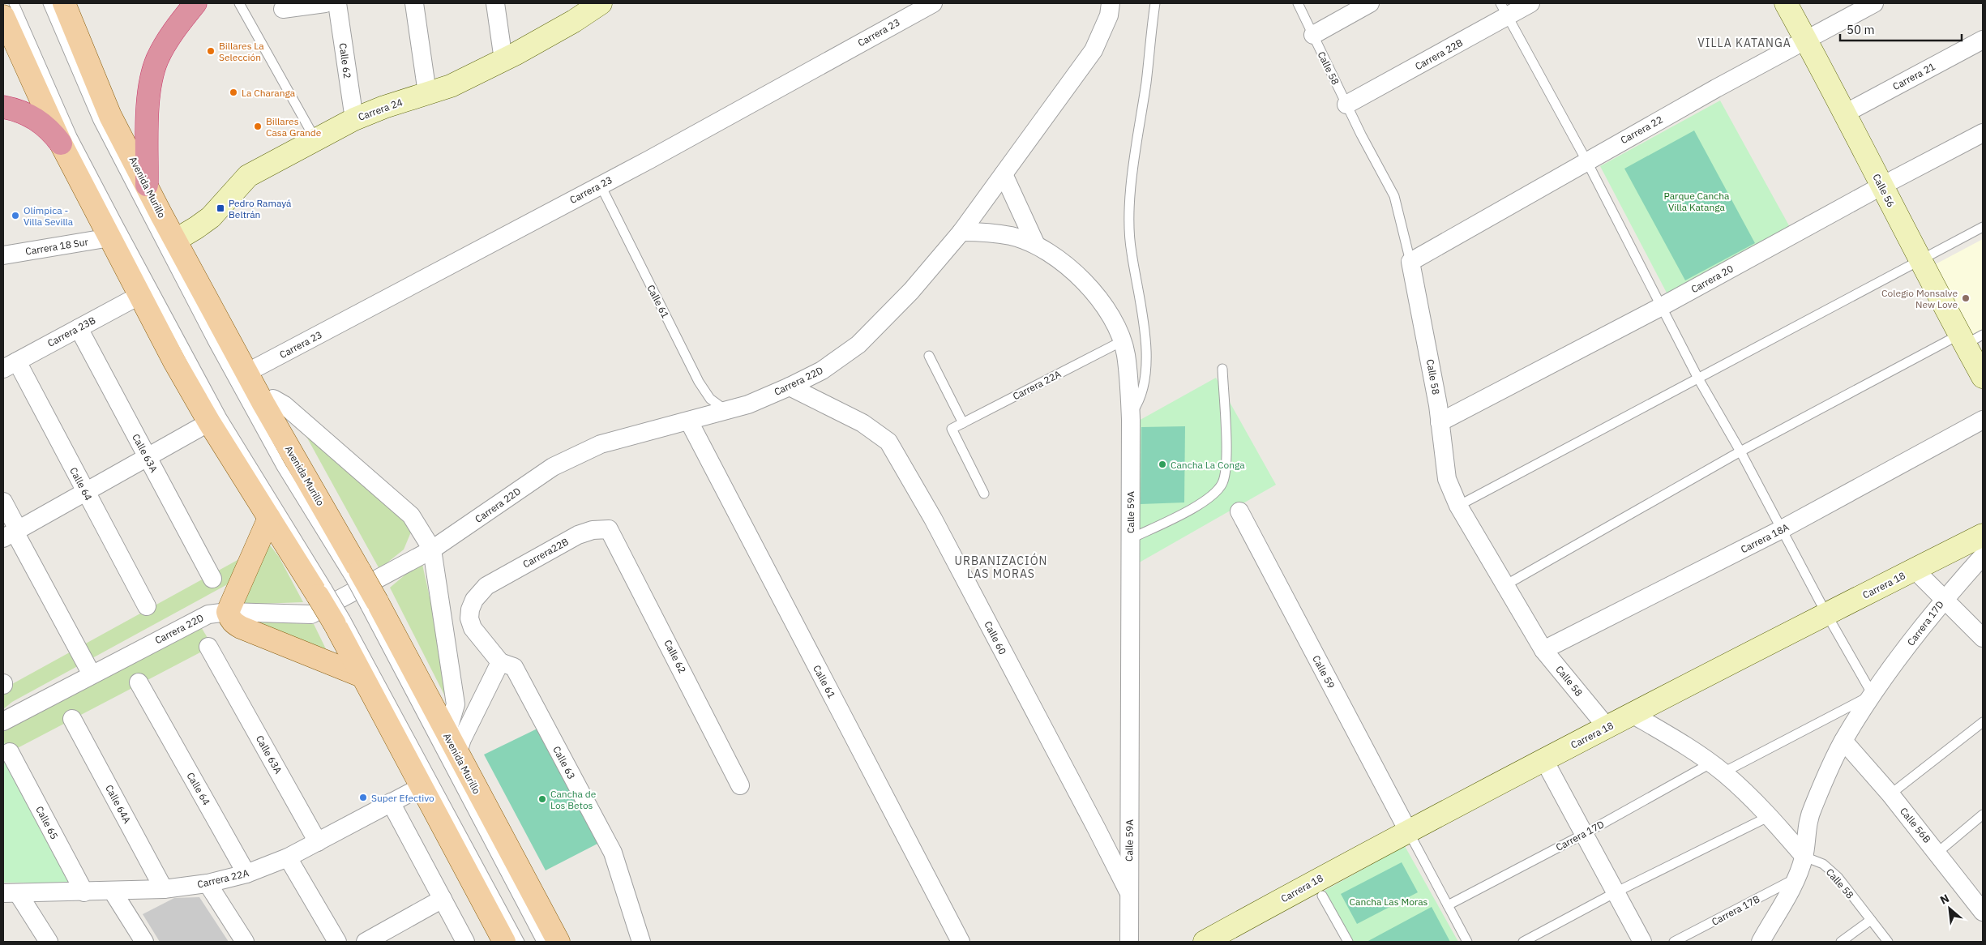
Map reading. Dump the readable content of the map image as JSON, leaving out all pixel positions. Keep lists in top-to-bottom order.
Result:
{
  "streets": {
    "main road": ["Avenida Murillo"],
    "street": [
      "Carrera 23",
      "Carrera 22B",
      "Calle 62",
      "Calle 58",
      "Carrera 21",
      "Carrera 24",
      "Carrera 22",
      "Calle 56",
      "Carrera 18 Sur",
      "Carrera 20",
      "Calle 61",
      "Carrera 23B",
      "Carrera 22D",
      "Carrera 22A",
      "Calle 63A",
      "Calle 64",
      "Calle 59A",
      "Carrera 18A",
      "Carrera22B",
      "Carrera 18",
      "Carrera 17D",
      "Calle 60",
      "Calle 59",
      "Calle 63",
      "Calle 64A",
      "Calle 65",
      "Calle 56B"
    ],
    "lane": ["Carrera 17B"]
  },
  "crossings": [
    ["Carrera 23", "Avenida Murillo"],
    ["Carrera 23", "Calle 61"],
    ["Carrera 22B", "Calle 58"],
    ["Calle 62", "Carrera 24"],
    ["Calle 62", "Carrera22B"],
    ["Calle 58", "Carrera 22"],
    ["Calle 58", "Carrera 20"],
    ["Calle 58", "Carrera 18A"],
    ["Calle 58", "Carrera 18"],
    ["Calle 58", "Carrera 17D"],
    ["Carrera 21", "Calle 56"],
    ["Carrera 24", "Avenida Murillo"],
    ["Carrera 22", "Calle 56"],
    ["Calle 56", "Carrera 20"],
    ["Calle 61", "Carrera 22D"],
    ["Carrera 23B", "Calle 63A"],
    ["Carrera 23B", "Calle 64"],
    ["Carrera 22D", "Calle 59A"],
    ["Carrera 22D", "Calle 60"],
    ["Carrera 22A", "Calle 63A"],
    ["Carrera 22A", "Calle 64"],
    ["Carrera 22A", "Calle 59A"],
    ["Carrera 22A", "Calle 64A"],
    ["Carrera 22A", "Calle 65"],
    ["Calle 59A", "Calle 60"],
    ["Carrera22B", "Calle 63"],
    ["Carrera 18", "Calle 59"],
    ["Carrera 17D", "Calle 56B"]
  ],
  "districts": ["VILLA KATANGA", "URBANIZACIÓN LAS MORAS"],
  "parks": ["Parque Cancha Villa Katanga", "Cancha Las Moras"],
  "places": {
    "other": [
      "Billares La Selección",
      "La Charanga",
      "Billares Casa Grande",
      "Olímpica - Villa Sevilla",
      "Colegio Monsalve New Love",
      "Cancha La Conga",
      "Super Efectivo",
      "Cancha de Los Betos"
    ],
    "transit": ["Pedro Ramayá Beltrán"]
  },
  "scale_bar": "50 m",
  "north": "top left"
}
